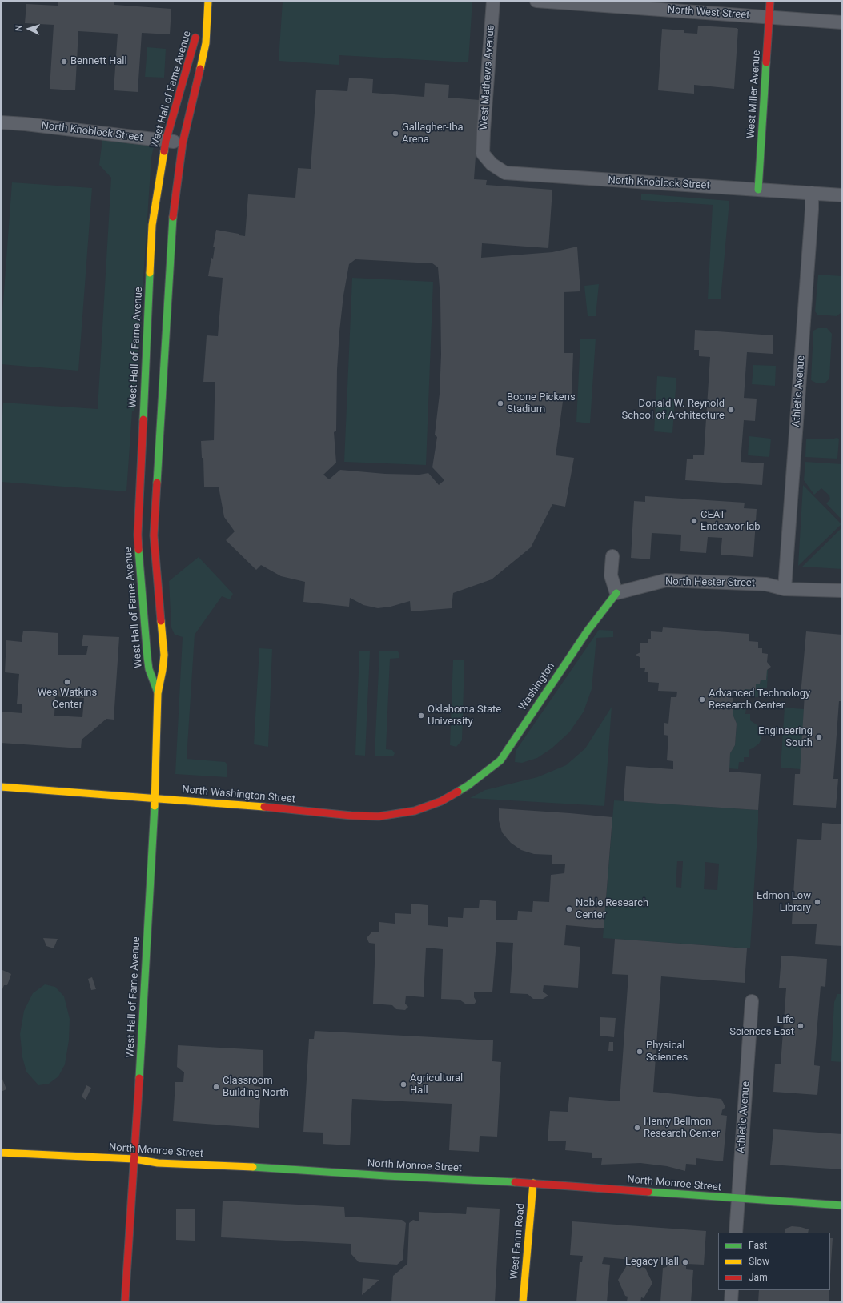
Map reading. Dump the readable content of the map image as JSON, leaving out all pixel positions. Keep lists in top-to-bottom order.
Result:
{
  "streets": {
    "main road": [
      "West Hall of Fame Avenue",
      "West Miller Avenue",
      "Washington",
      "North Washington Street",
      "North Monroe Street",
      "West Farm Road"
    ],
    "street": [
      "North West Street",
      "West Mathews Avenue",
      "North Knoblock Street",
      "Athletic Avenue",
      "North Hester Street"
    ]
  },
  "crossings": [
    ["North West Street", "West Miller Avenue"],
    ["West Mathews Avenue", "North Knoblock Street"],
    ["West Hall of Fame Avenue", "North Knoblock Street"],
    ["West Hall of Fame Avenue", "North Washington Street"],
    ["West Hall of Fame Avenue", "North Monroe Street"],
    ["West Miller Avenue", "North Knoblock Street"],
    ["North Knoblock Street", "Athletic Avenue"],
    ["Athletic Avenue", "North Hester Street"],
    ["Athletic Avenue", "North Monroe Street"],
    ["North Hester Street", "Washington"],
    ["Washington", "North Washington Street"],
    ["North Monroe Street", "West Farm Road"]
  ],
  "places": [
    "Bennett Hall",
    "Gallagher-Iba Arena",
    "Boone Pickens Stadium",
    "Donald W. Reynold School of Architecture",
    "CEAT Endeavor lab",
    "Wes Watkins Center",
    "Advanced Technology Research Center",
    "Oklahoma State University",
    "Engineering South",
    "Edmon Low Library",
    "Noble Research Center",
    "Life Sciences East",
    "Physical Sciences",
    "Agricultural Hall",
    "Classroom Building North",
    "Henry Bellmon Research Center",
    "Legacy Hall"
  ],
  "legend": ["Fast", "Slow", "Jam"],
  "north": "left"
}
